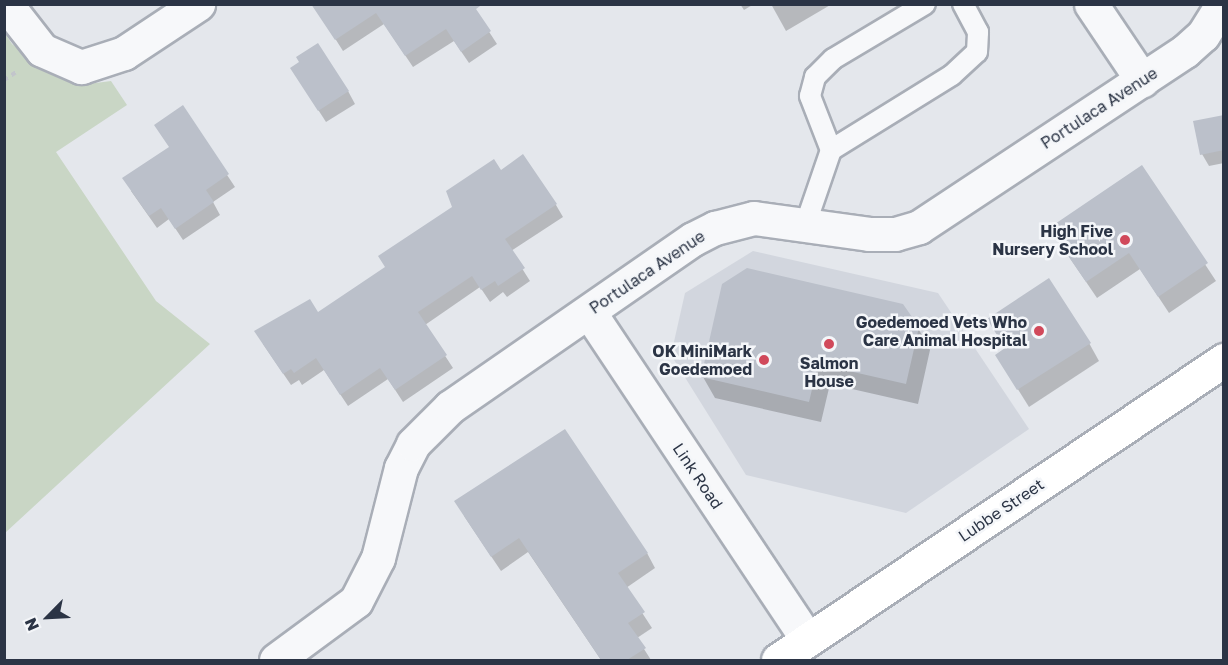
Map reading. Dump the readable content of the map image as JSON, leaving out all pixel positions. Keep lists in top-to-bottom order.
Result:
{
  "streets": {
    "main road": ["Lubbe Street"],
    "street": ["Portulaca Avenue", "Link Road"]
  },
  "crossings": [
    ["Portulaca Avenue", "Link Road"],
    ["Link Road", "Lubbe Street"]
  ],
  "places": [
    "High Five Nursery School",
    "Goedemoed Vets Who Care Animal Hospital",
    "Salmon House",
    "OK MiniMark Goedemoed"
  ],
  "north": "bottom left"
}
